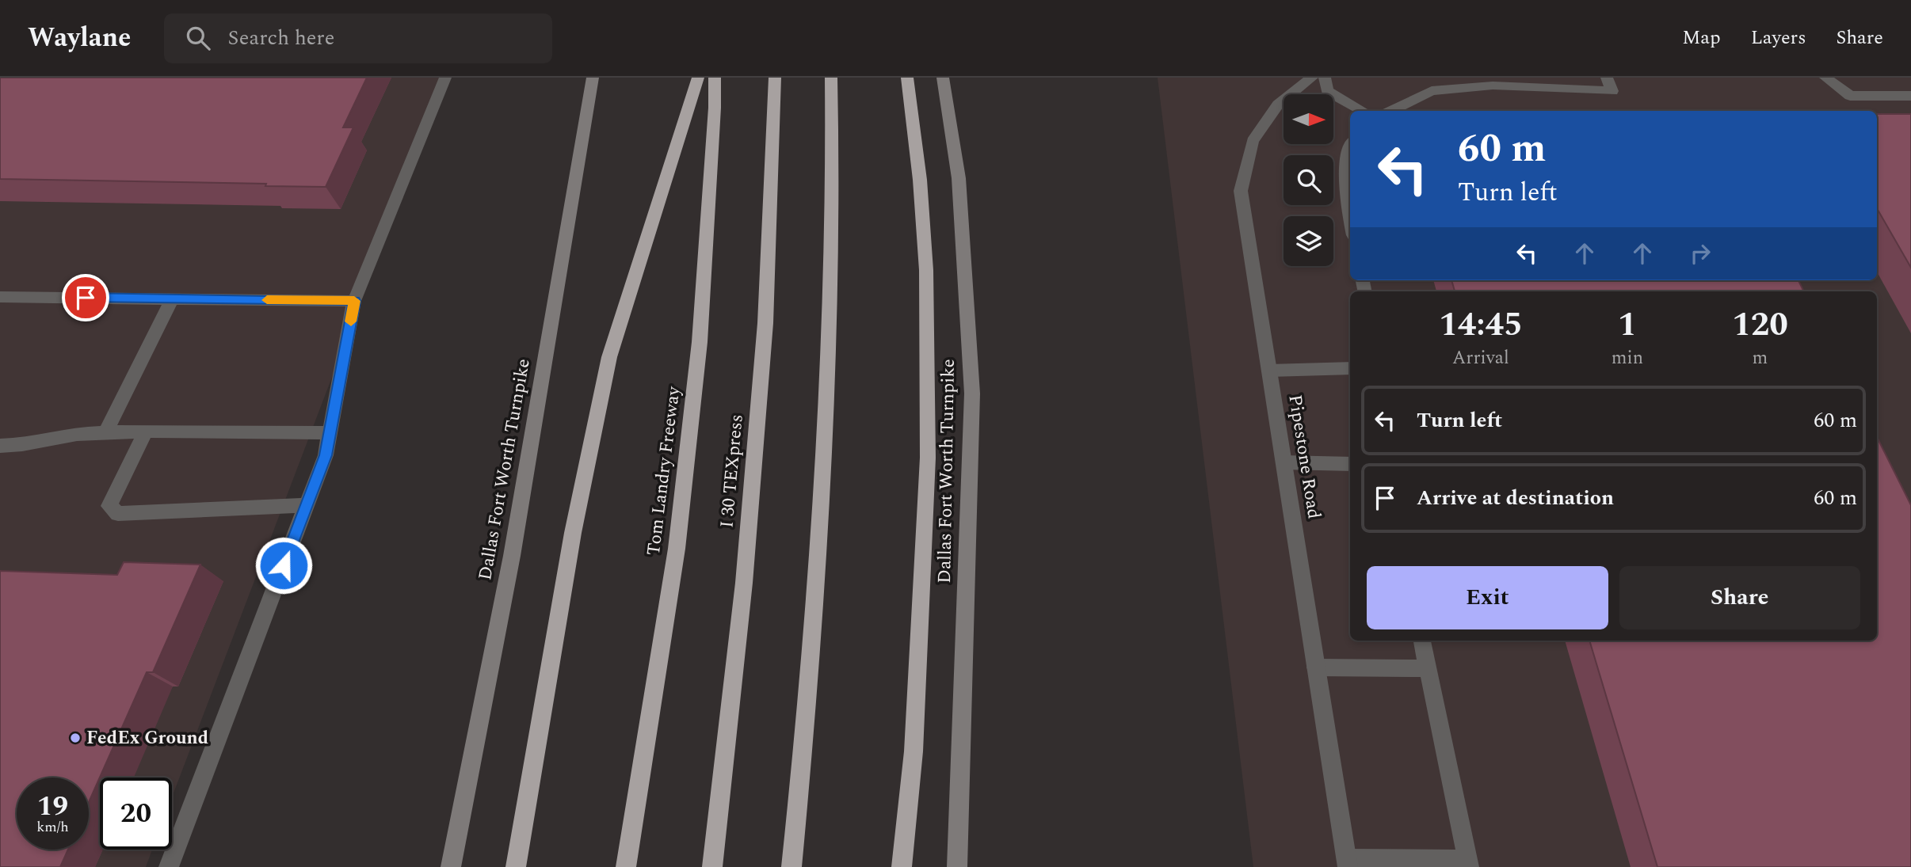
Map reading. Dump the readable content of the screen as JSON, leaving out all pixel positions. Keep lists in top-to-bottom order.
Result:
{
  "streets": {
    "highway": ["Tom Landry Freeway", "I 30 TEXpress"],
    "main road": ["Dallas Fort Worth Turnpike"],
    "street": ["Pipestone Road"]
  },
  "places": ["FedEx Ground"],
  "north": "right",
  "page": {
    "header": "Waylane",
    "search": "Search here",
    "nav": ["Map", "Layers", "Share"],
    "turn": ["60 m", "Turn left"],
    "eta": [
      "14:45",
      "Arrival",
      "1",
      "min",
      "120",
      "m"
    ],
    "list": [
      {
        "name": "Turn left",
        "value": "60 m"
      },
      {
        "name": "Arrive at destination",
        "value": "60 m"
      }
    ],
    "buttons": ["Exit", "Share"],
    "speed": "19 km/h",
    "limit": "20"
  }
}
